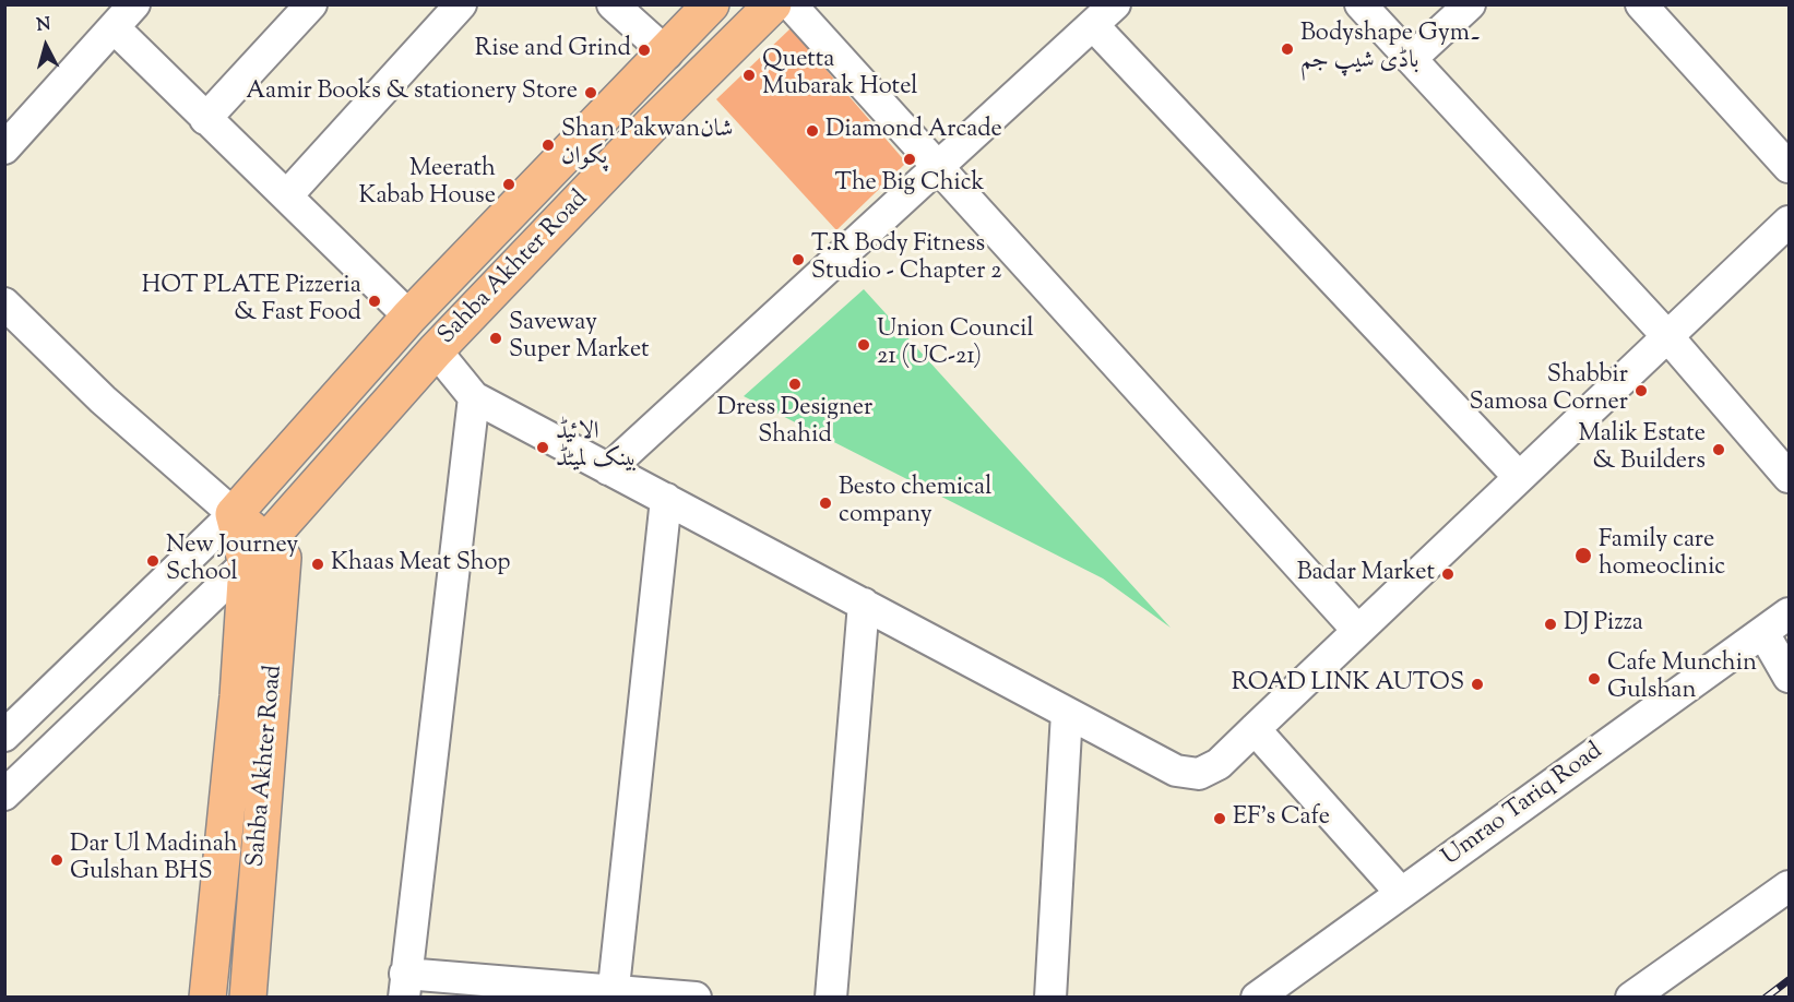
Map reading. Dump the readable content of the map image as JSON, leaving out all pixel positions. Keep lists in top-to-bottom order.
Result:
{
  "streets": {
    "main road": ["Sahba Akhter Road"],
    "street": ["Umrao Tariq Road"]
  },
  "places": [
    "Bodyshape Gym۔ باڈی شیپ جم",
    "Rise and Grind",
    "Quetta Mubarak Hotel",
    "Aamir Books & stationery Store",
    "Diamond Arcade",
    "Shan Pakwanشان پکوان",
    "The Big Chick",
    "Meerath Kabab House",
    "T.R Body Fitness Studio - Chapter 2",
    "HOT PLATE Pizzeria & Fast Food",
    "Saveway Super Market",
    "Union Council 21 (UC-21)",
    "Dress Designer Shahid",
    "Shabbir Samosa Corner",
    "الائیڈ بینک لمیٹڈ",
    "Malik Estate & Builders",
    "Besto chemical company",
    "Family care homeoclinic",
    "New Journey School",
    "Khaas Meat Shop",
    "Badar Market",
    "DJ Pizza",
    "Cafe Munchin Gulshan",
    "ROAD LINK AUTOS",
    "EF's Cafe",
    "Dar Ul Madinah Gulshan BHS"
  ],
  "north": "top"
}
